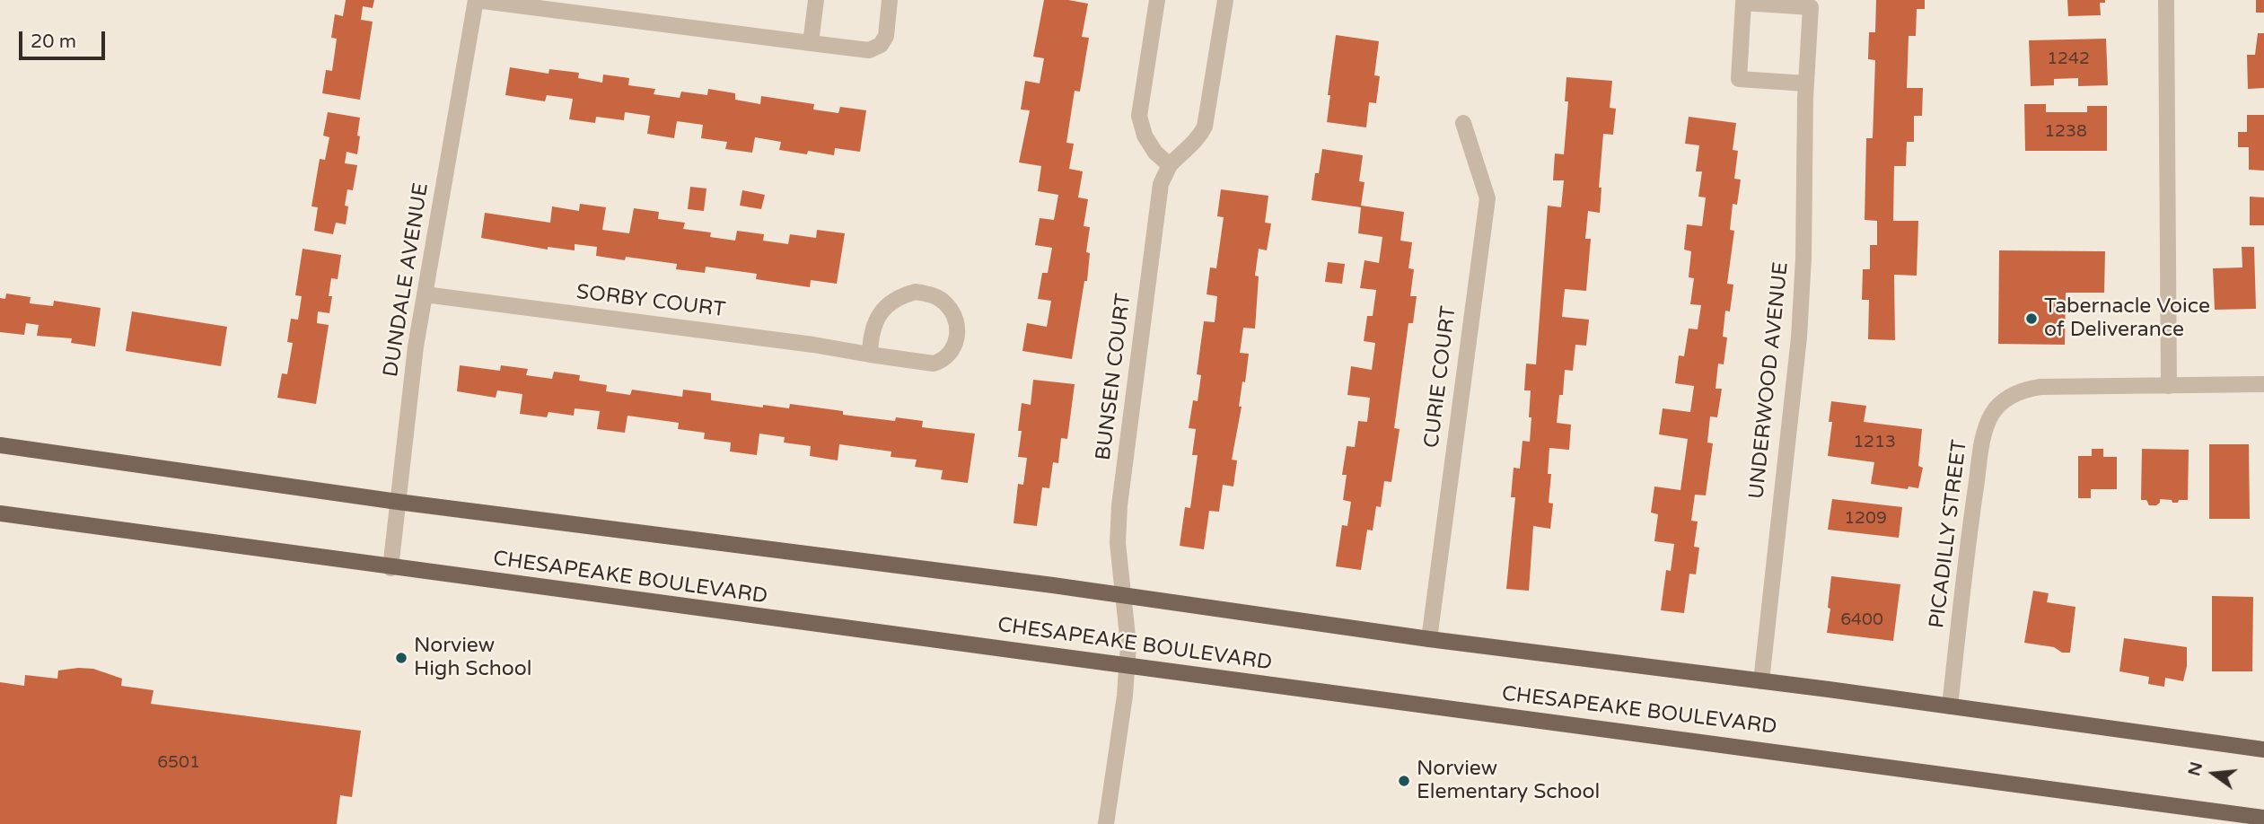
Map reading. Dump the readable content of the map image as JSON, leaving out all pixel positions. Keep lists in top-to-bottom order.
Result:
{
  "streets": {
    "main road": ["CHESAPEAKE BOULEVARD"],
    "street": [
      "DUNDALE AVENUE",
      "SORBY COURT",
      "BUNSEN COURT",
      "CURIE COURT",
      "UNDERWOOD AVENUE",
      "PICADILLY STREET"
    ]
  },
  "crossings": [
    ["DUNDALE AVENUE", "SORBY COURT"],
    ["DUNDALE AVENUE", "CHESAPEAKE BOULEVARD"],
    ["BUNSEN COURT", "CHESAPEAKE BOULEVARD"]
  ],
  "places": ["Tabernacle Voice of Deliverance", "Norview High School", "Norview Elementary School"],
  "house_numbers": [
    "1242",
    "1238",
    "1213",
    "1209",
    "6400",
    "6501"
  ],
  "scale_bar": "20 m",
  "north": "left"
}
